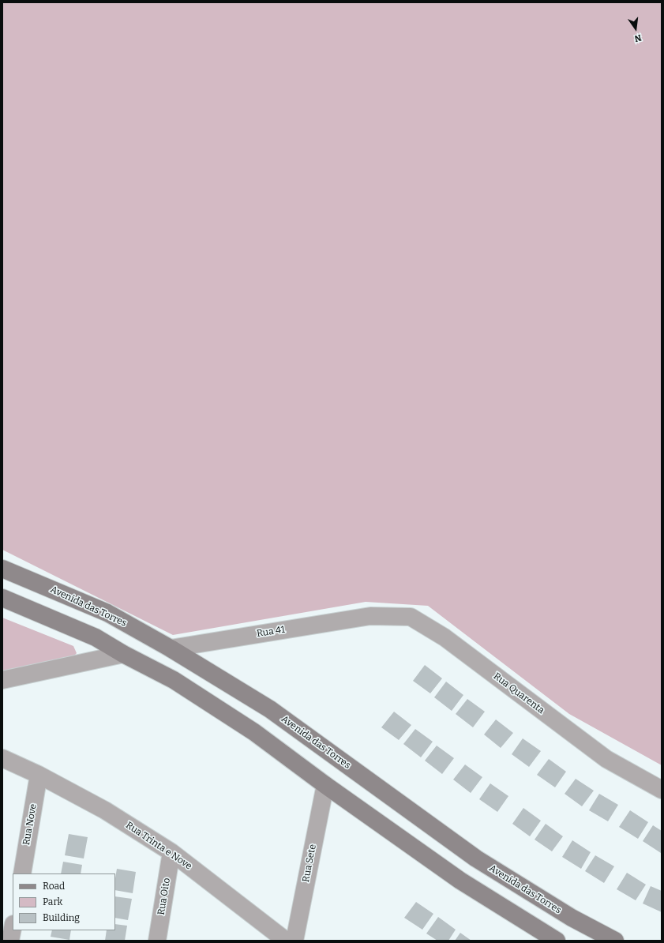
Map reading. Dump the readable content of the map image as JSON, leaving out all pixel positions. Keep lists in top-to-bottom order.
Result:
{
  "streets": {
    "main road": ["Avenida das Torres"],
    "street": [
      "Rua 41",
      "Rua Quarenta",
      "Rua Nove",
      "Rua Trinta e Nove",
      "Rua Sete",
      "Rua Oito"
    ]
  },
  "crossings": [
    ["Avenida das Torres", "Rua 41"],
    ["Rua 41", "Rua Quarenta"],
    ["Rua Nove", "Rua Trinta e Nove"],
    ["Rua Trinta e Nove", "Rua Oito"]
  ],
  "legend": ["Road", "Park", "Building"],
  "north": "bottom"
}
